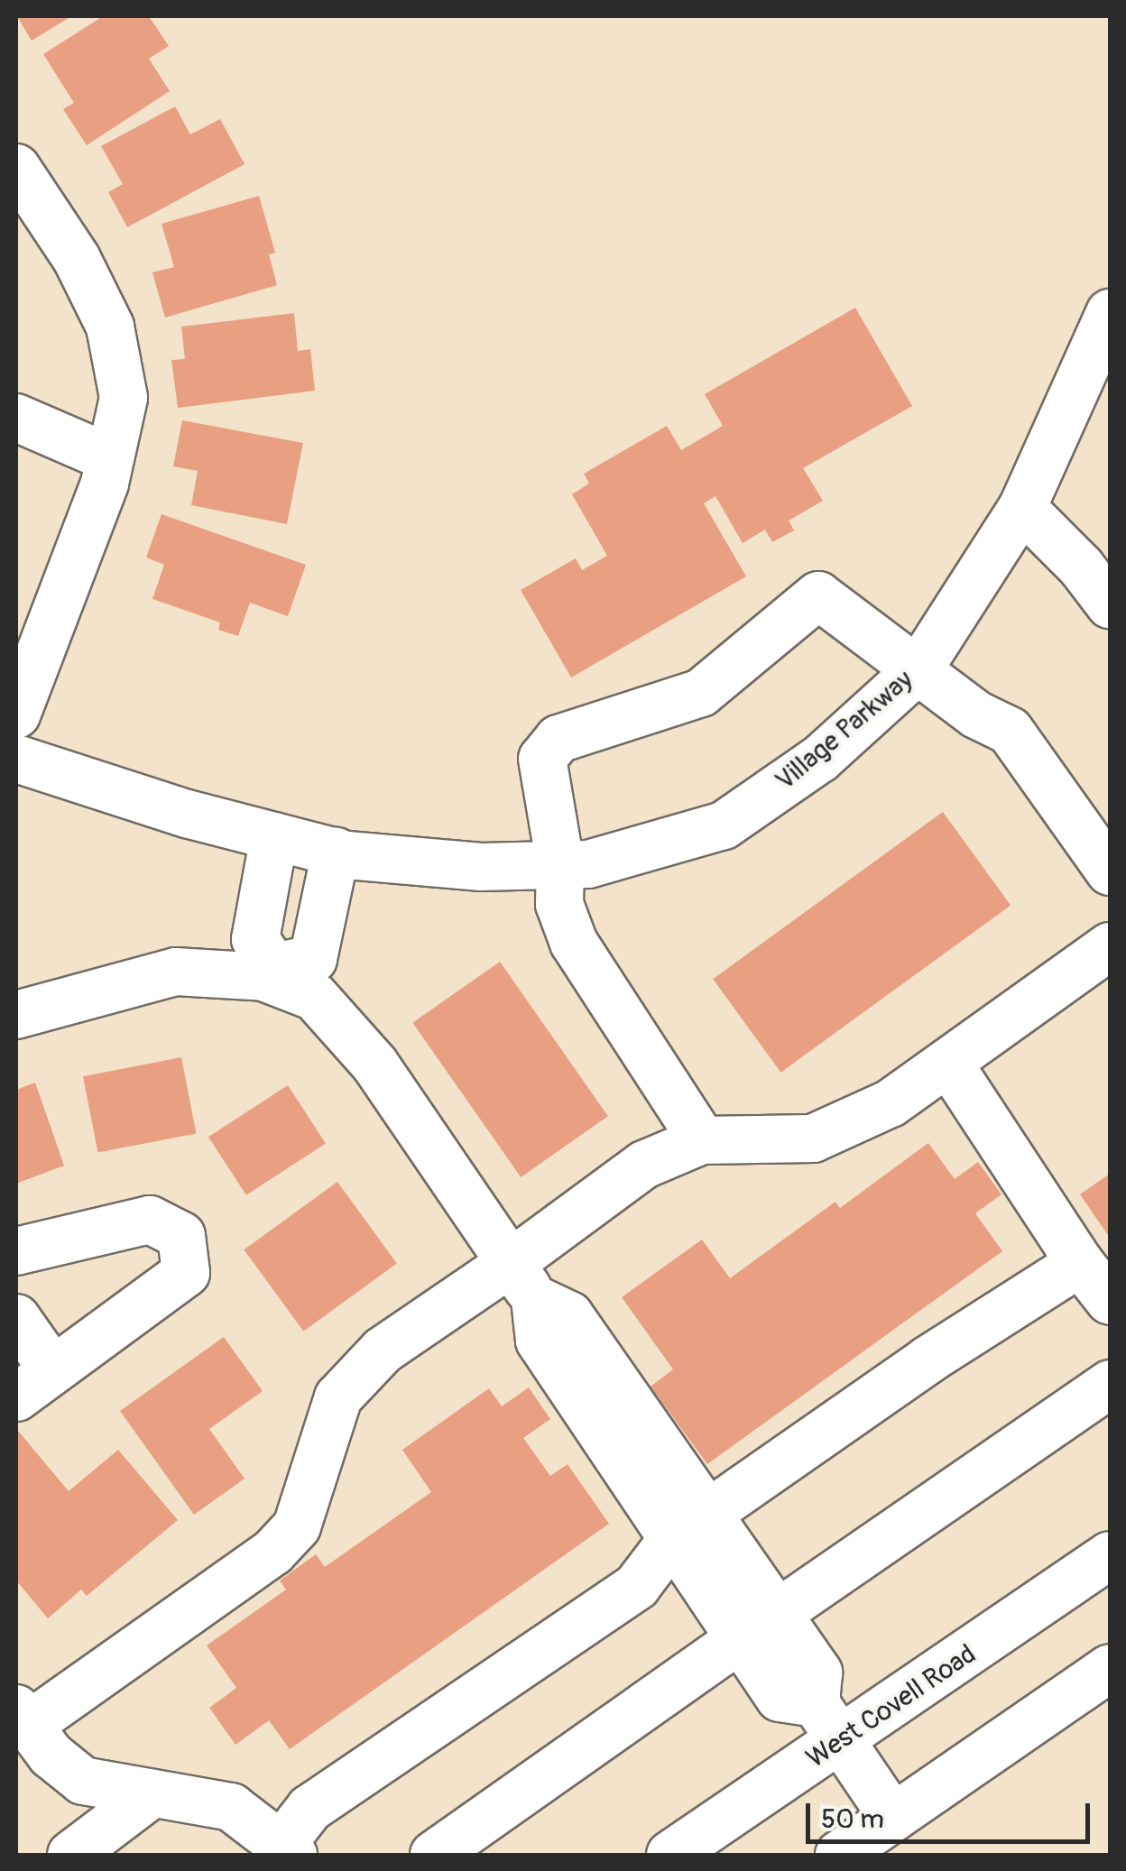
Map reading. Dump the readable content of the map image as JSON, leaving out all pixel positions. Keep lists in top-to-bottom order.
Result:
{
  "streets": {
    "street": ["Village Parkway", "West Covell Road"]
  },
  "scale_bar": "50 m"
}
